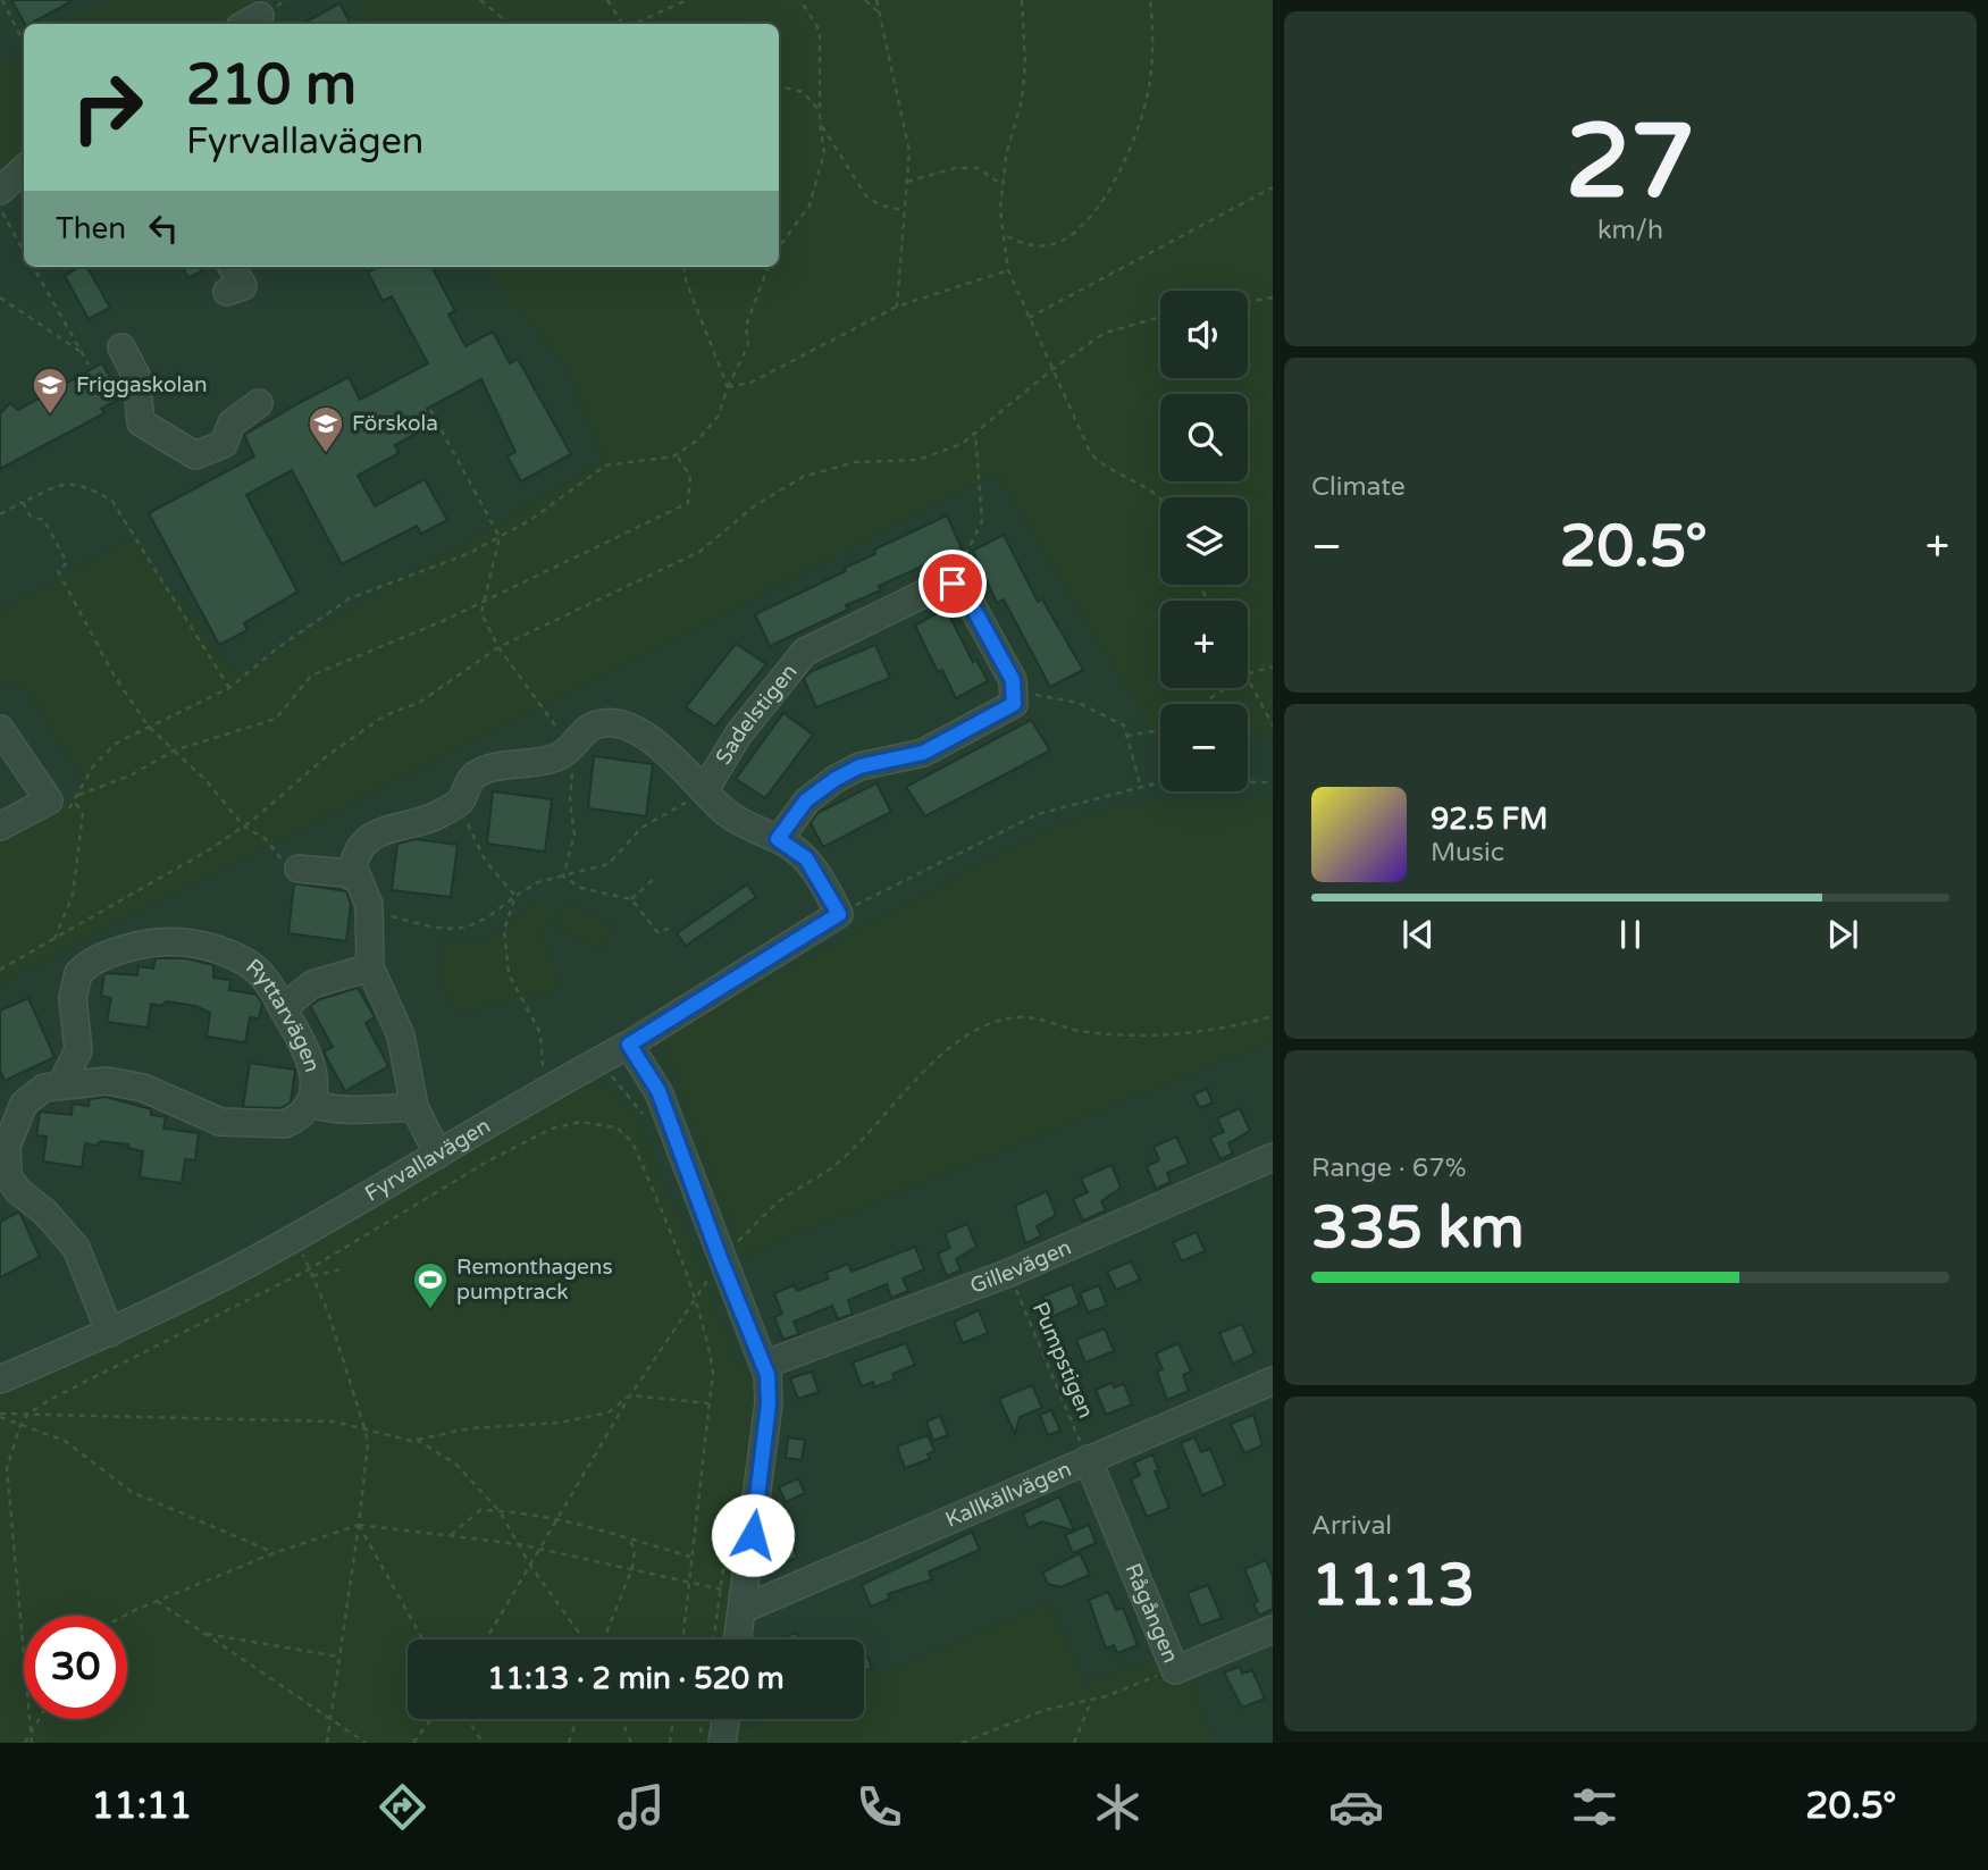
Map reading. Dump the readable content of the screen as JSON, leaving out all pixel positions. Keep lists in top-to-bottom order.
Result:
{
  "streets": {
    "street": [
      "Sadelstigen",
      "Ryttarvägen",
      "Fyrvallavägen",
      "Gillevägen",
      "Kallkällvägen",
      "Rågången"
    ],
    "path": ["Pumpstigen"]
  },
  "crossings": [
    ["Ryttarvägen", "Fyrvallavägen"],
    ["Gillevägen", "Pumpstigen"],
    ["Pumpstigen", "Kallkällvägen"],
    ["Pumpstigen", "Rågången"],
    ["Kallkällvägen", "Rågången"]
  ],
  "places": {
    "school or university": ["Friggaskolan", "Förskola"],
    "sports": ["Remonthagens pumptrack"]
  },
  "page": {
    "tile": [
      ["27", "km/h"],
      "Climate",
      ["Range · 67%", "335 km"],
      ["Arrival", "11:13"]
    ],
    "turn": ["210 m", "Fyrvallavägen"],
    "then": "Then",
    "map_buttons": ["+", "−"],
    "heat": ["−", "20.5°", "+"],
    "song": ["92.5 FM", "Music"],
    "limit": "30",
    "trip": "11:13 · 2 min · 520 m",
    "tabs": ["11:11", "20.5°"]
  }
}
